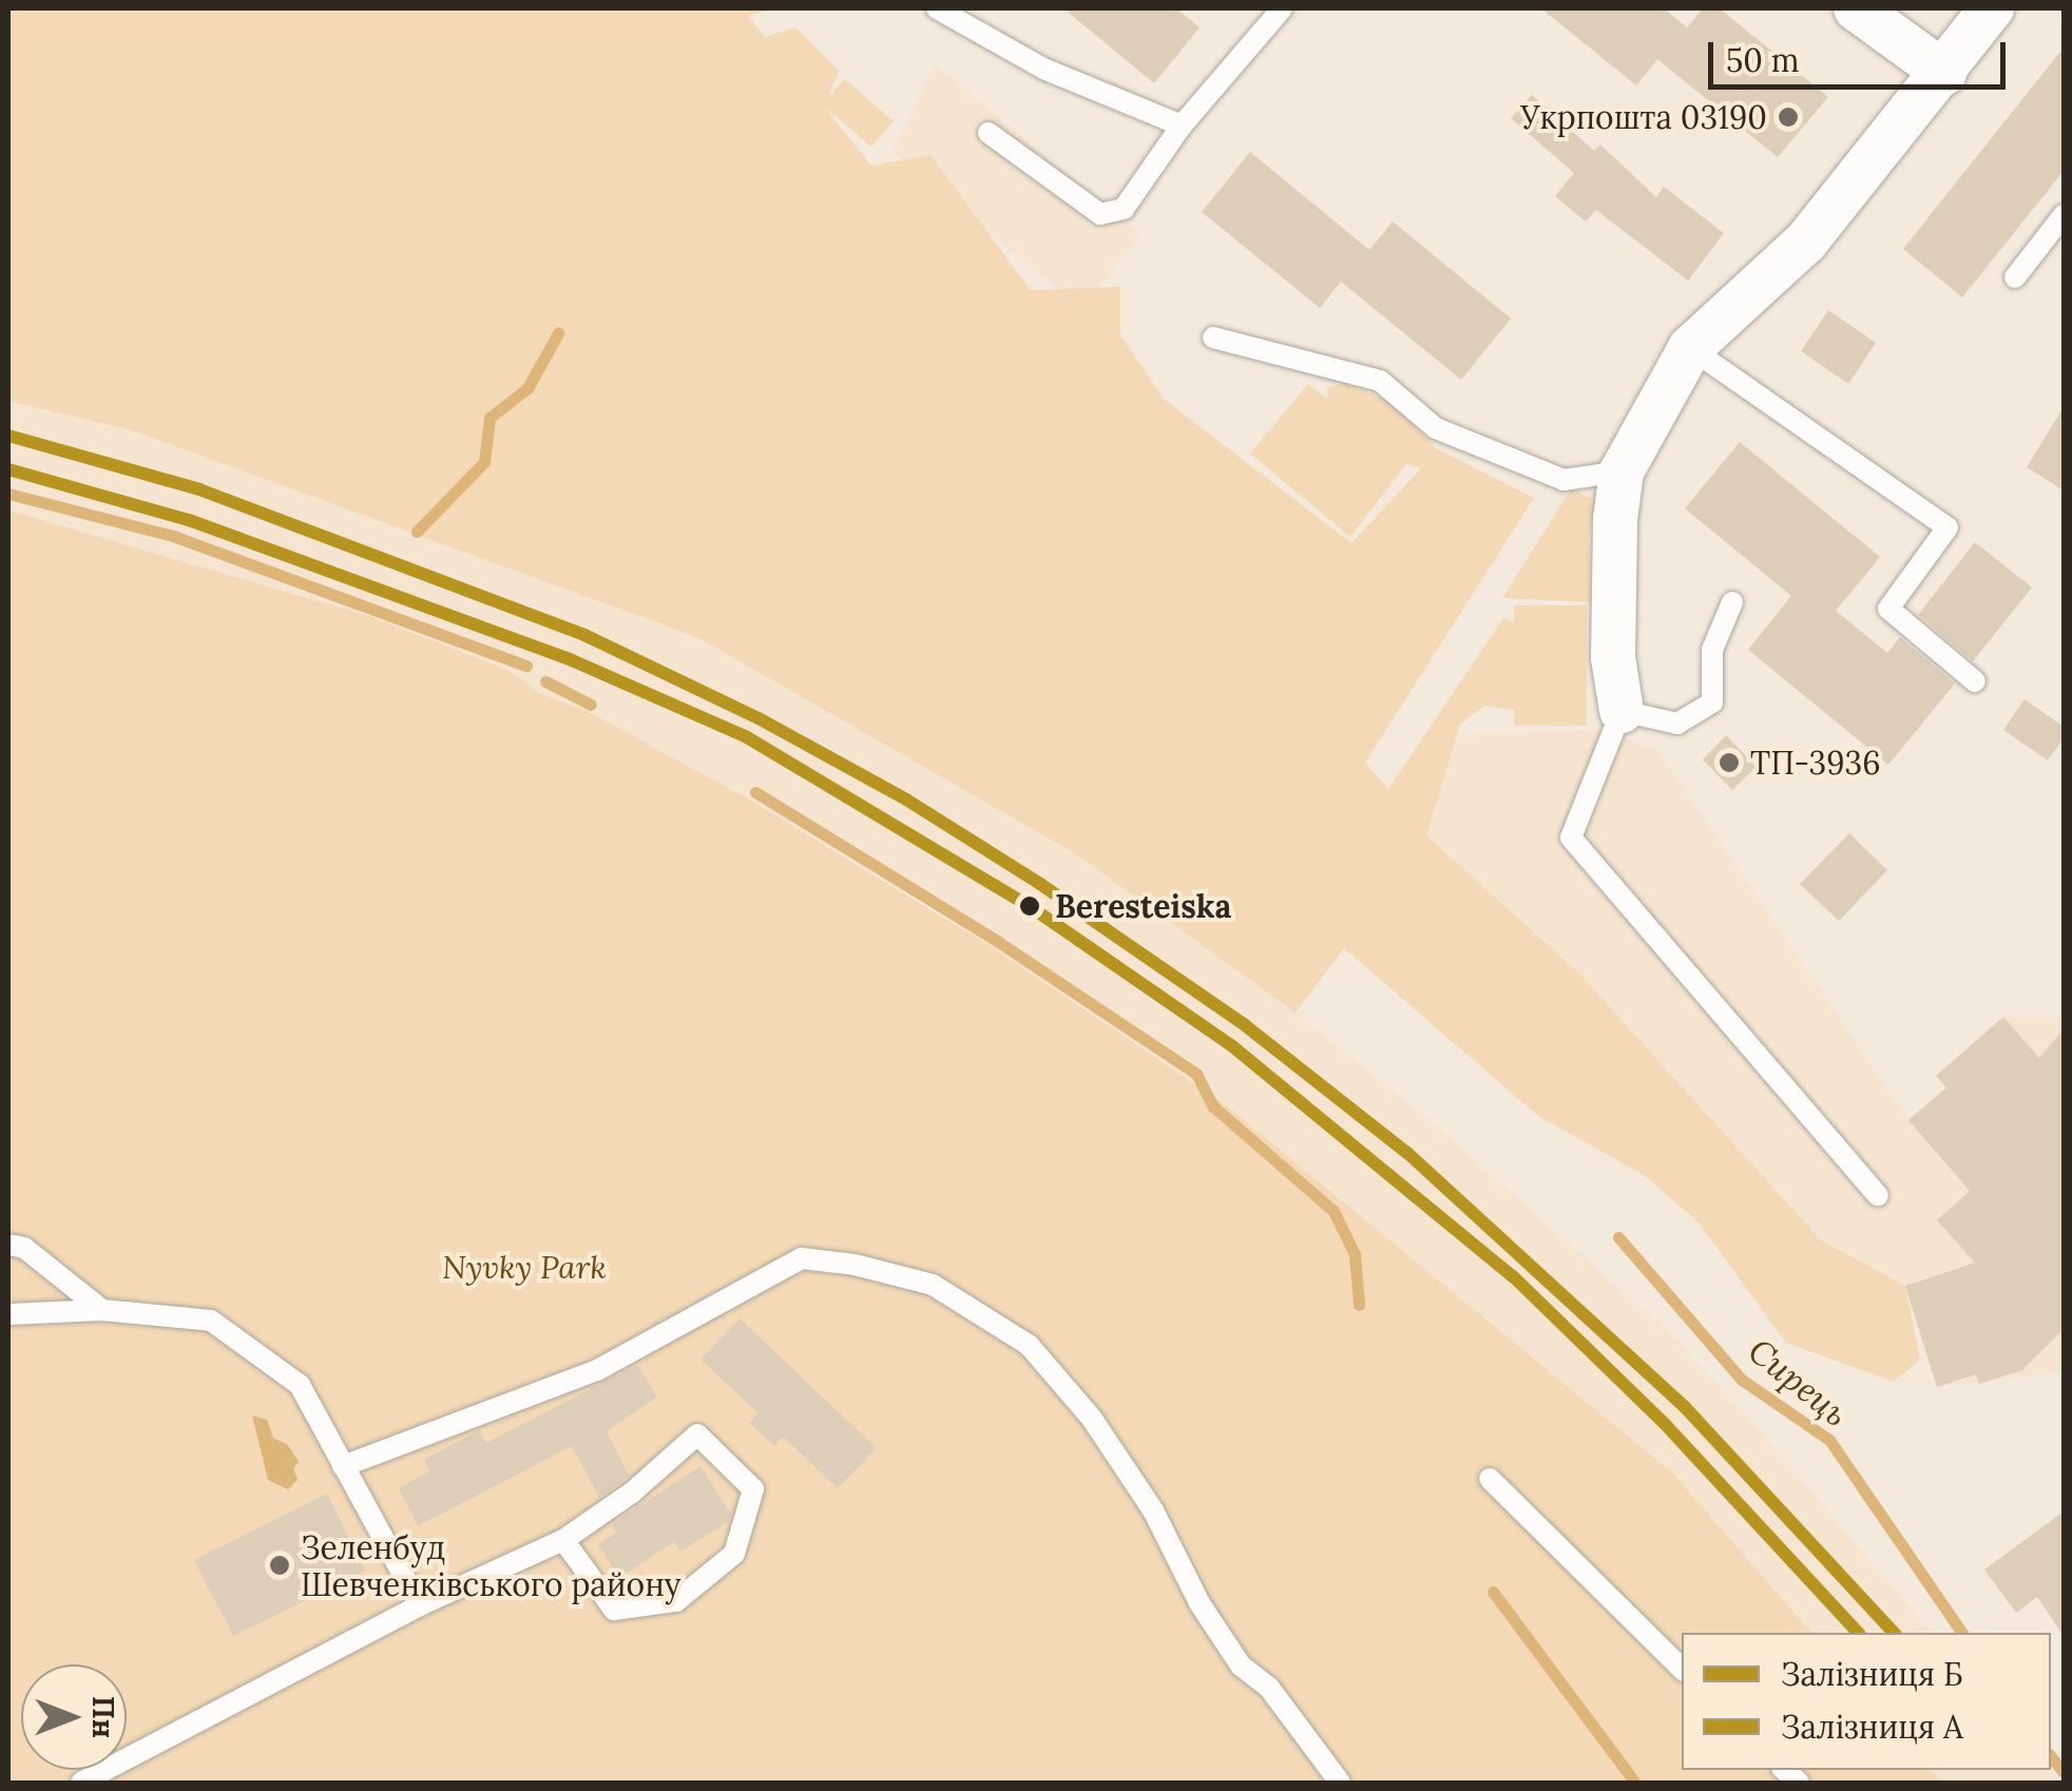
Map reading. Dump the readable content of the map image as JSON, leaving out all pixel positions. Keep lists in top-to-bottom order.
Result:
{
  "water": ["Сирець"],
  "parks": ["Nyvky Park"],
  "places": [
    "Укрпошта 03190",
    "ТП-3936",
    "Beresteiska",
    "Зеленбуд Шевченківського району"
  ],
  "lines": ["rail line Б", "rail line A"],
  "legend": ["Залізниця Б", "Залізниця A"],
  "scale_bar": "50 m",
  "north": "right"
}
